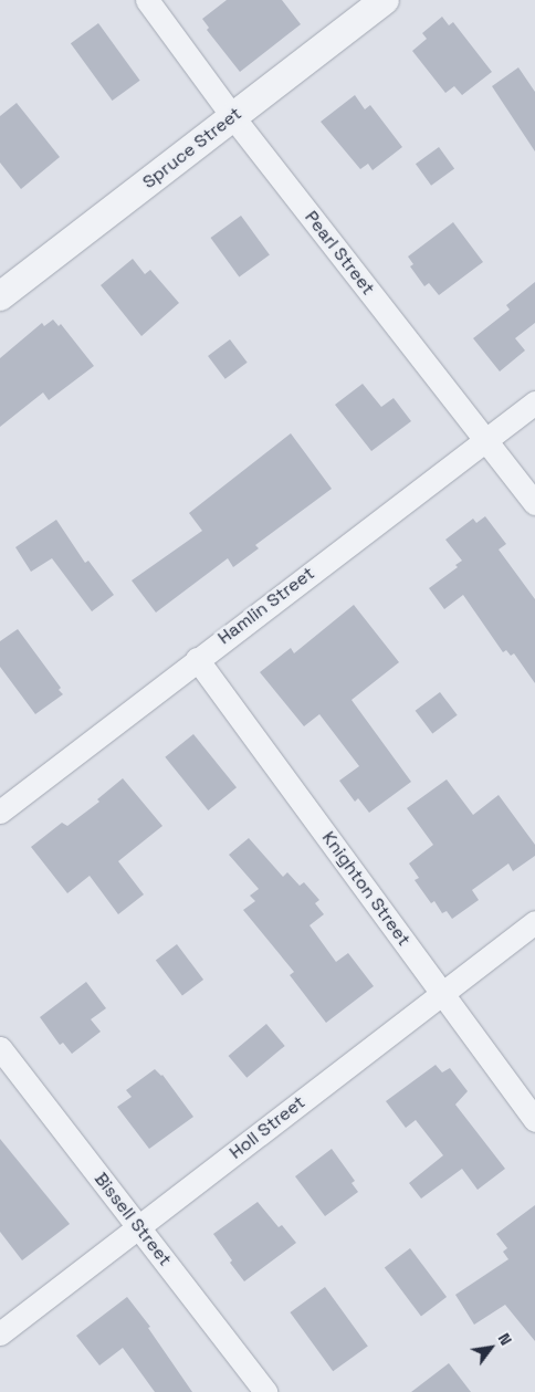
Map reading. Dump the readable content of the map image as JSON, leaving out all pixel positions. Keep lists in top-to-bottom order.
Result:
{
  "streets": {
    "street": [
      "Spruce Street",
      "Pearl Street",
      "Hamlin Street",
      "Knighton Street",
      "Holl Street",
      "Bissell Street"
    ]
  },
  "crossings": [
    ["Spruce Street", "Pearl Street"],
    ["Pearl Street", "Hamlin Street"],
    ["Hamlin Street", "Knighton Street"],
    ["Knighton Street", "Holl Street"],
    ["Holl Street", "Bissell Street"]
  ],
  "north": "top right"
}
